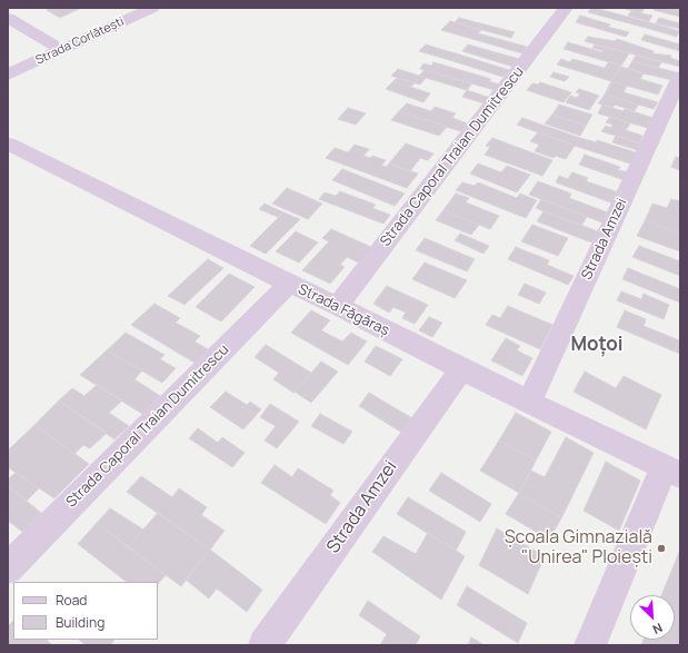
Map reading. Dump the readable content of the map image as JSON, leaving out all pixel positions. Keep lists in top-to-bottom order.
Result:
{
  "streets": {
    "street": [
      "Strada Corlătești",
      "Strada Caporal Traian Dumitrescu",
      "Strada Amzei",
      "Strada Făgăraș"
    ]
  },
  "crossings": [
    ["Strada Caporal Traian Dumitrescu", "Strada Făgăraș"],
    ["Strada Amzei", "Strada Făgăraș"]
  ],
  "districts": ["Moțoi"],
  "places": ["Școala Gimnazială \"Unirea\" Ploiești"],
  "legend": ["Road", "Building"],
  "north": "bottom right"
}
